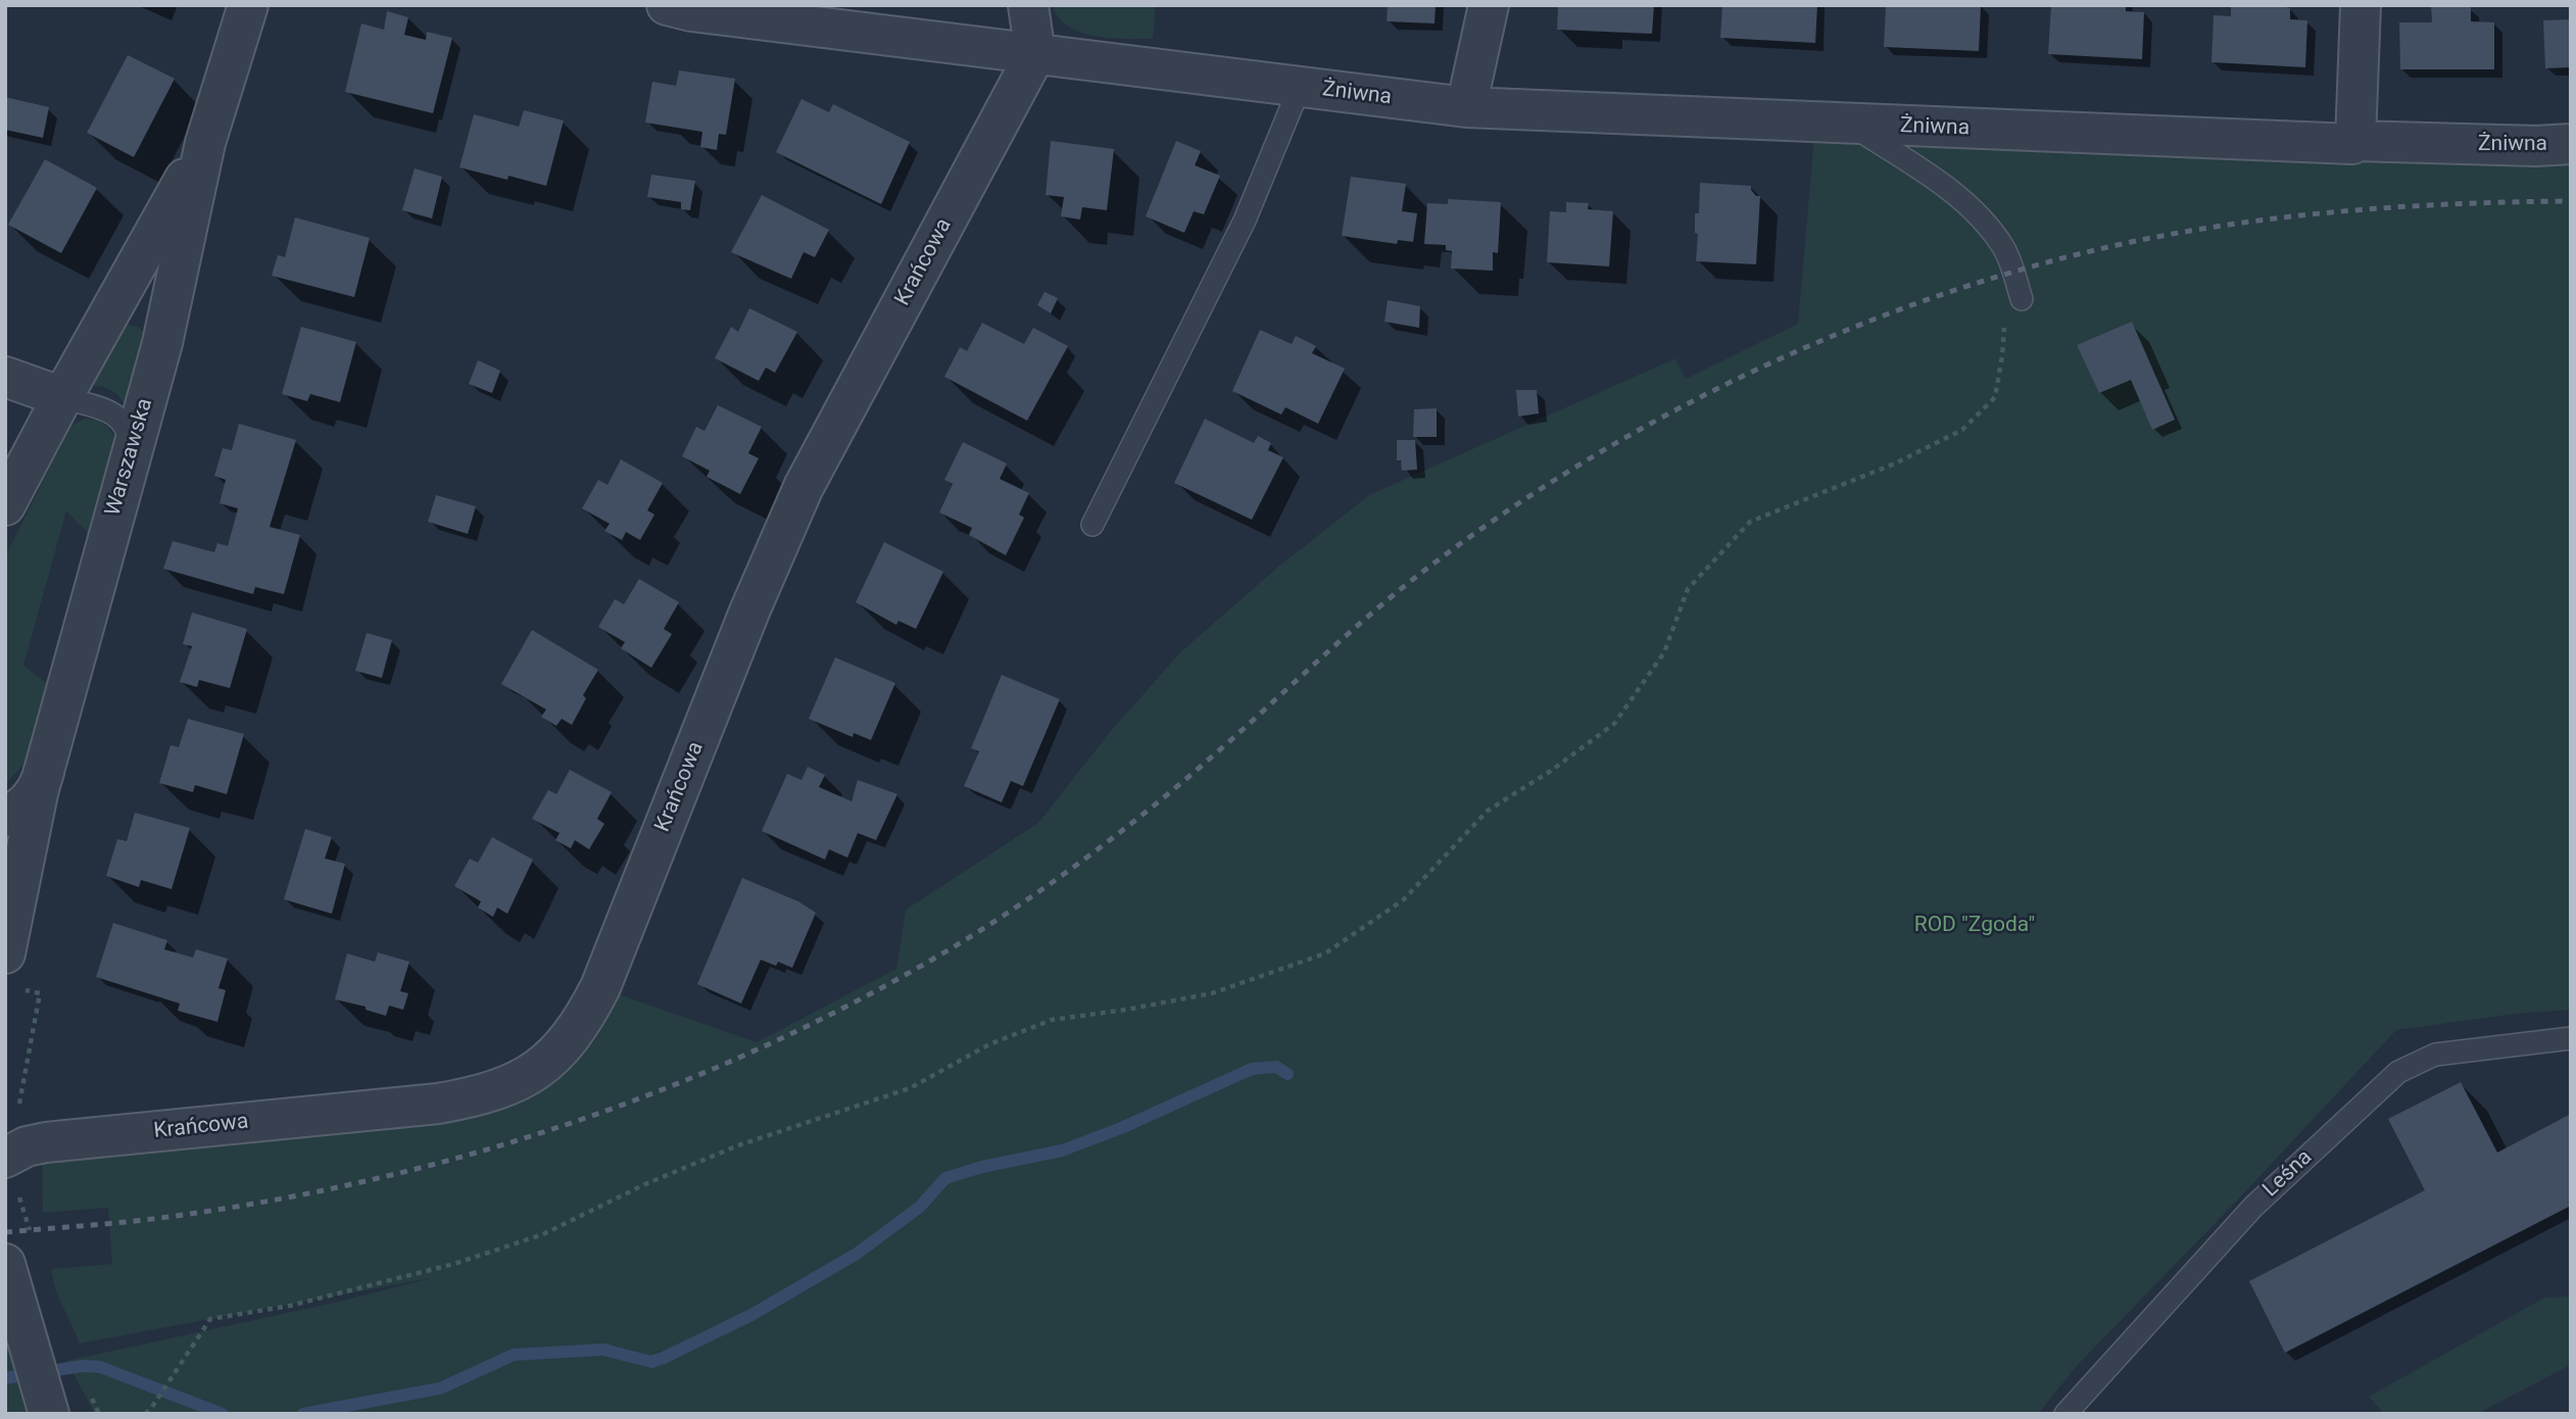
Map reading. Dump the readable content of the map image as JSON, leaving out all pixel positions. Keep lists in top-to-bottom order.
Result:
{
  "streets": {
    "street": ["Żniwna", "Krańcowa", "Warszawska"],
    "lane": ["Leśna"]
  },
  "crossings": [
    ["Żniwna", "Krańcowa"]
  ],
  "parks": ["ROD \"Zgoda\""]
}
